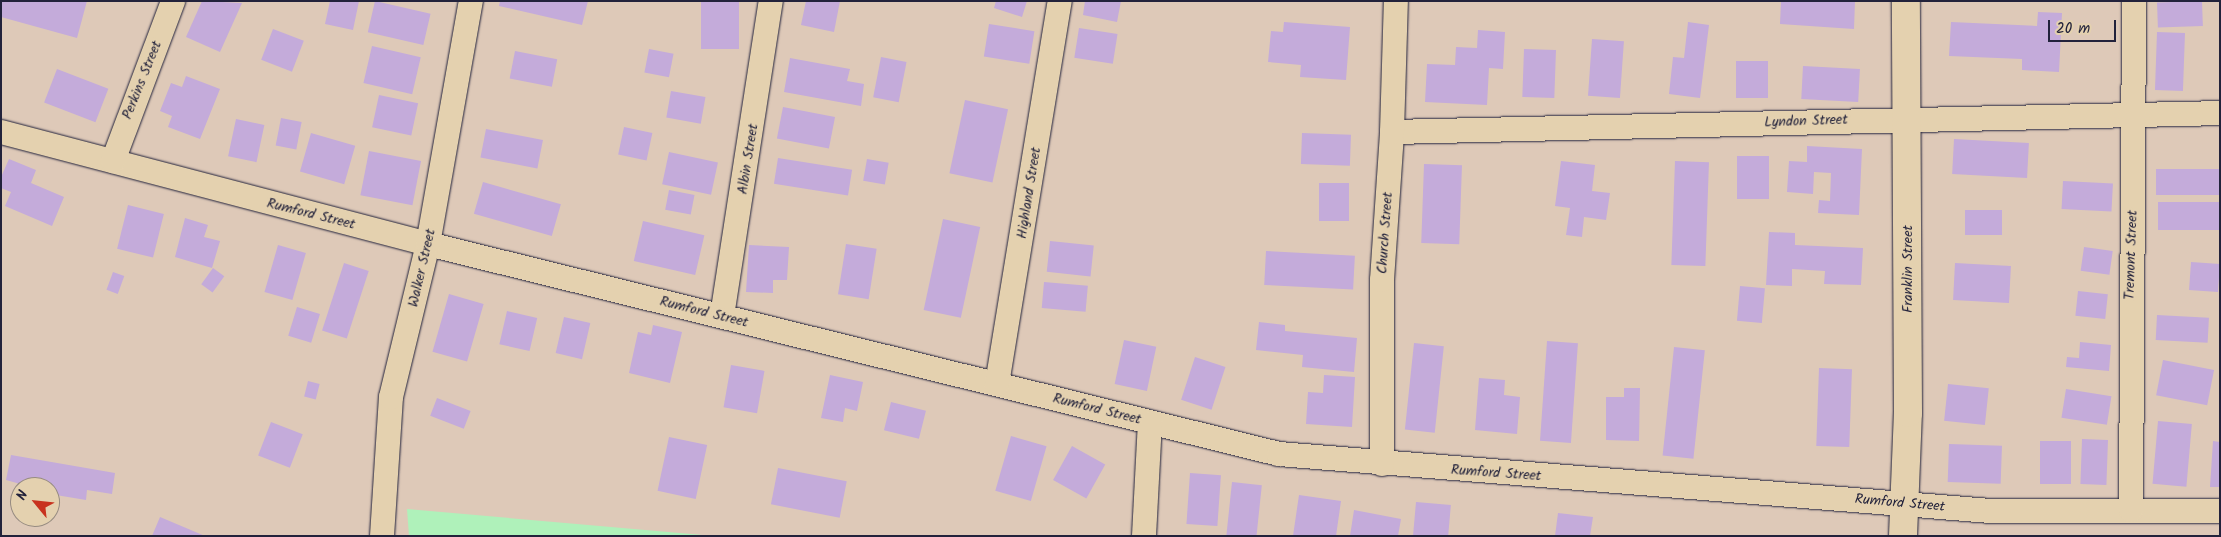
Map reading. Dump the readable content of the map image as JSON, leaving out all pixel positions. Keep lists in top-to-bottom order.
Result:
{
  "streets": {
    "street": [
      "Perkins Street",
      "Lyndon Street",
      "Albin Street",
      "Highland Street",
      "Rumford Street",
      "Church Street",
      "Tremont Street",
      "Walker Street",
      "Franklin Street"
    ]
  },
  "crossings": [
    ["Perkins Street", "Rumford Street"],
    ["Lyndon Street", "Church Street"],
    ["Lyndon Street", "Tremont Street"],
    ["Lyndon Street", "Franklin Street"],
    ["Albin Street", "Rumford Street"],
    ["Highland Street", "Rumford Street"],
    ["Rumford Street", "Church Street"],
    ["Rumford Street", "Tremont Street"],
    ["Rumford Street", "Walker Street"],
    ["Rumford Street", "Franklin Street"]
  ],
  "scale_bar": "20 m",
  "north": "top left"
}
